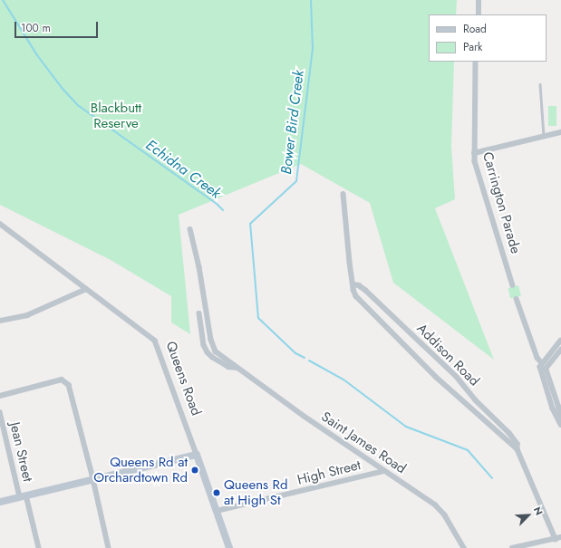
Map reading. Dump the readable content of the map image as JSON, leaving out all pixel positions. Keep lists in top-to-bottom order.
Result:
{
  "streets": {
    "street": [
      "Carrington Parade",
      "Addison Road",
      "Queens Road",
      "Saint James Road",
      "Jean Street",
      "High Street"
    ]
  },
  "crossings": [
    ["Queens Road", "High Street"],
    ["Saint James Road", "High Street"]
  ],
  "water": ["Bower Bird Creek", "Echidna Creek"],
  "parks": ["Blackbutt Reserve"],
  "places": ["Queens Rd at Orchardtown Rd", "Queens Rd at High St"],
  "legend": ["Road", "Park"],
  "scale_bar": "100 m",
  "north": "top right"
}
